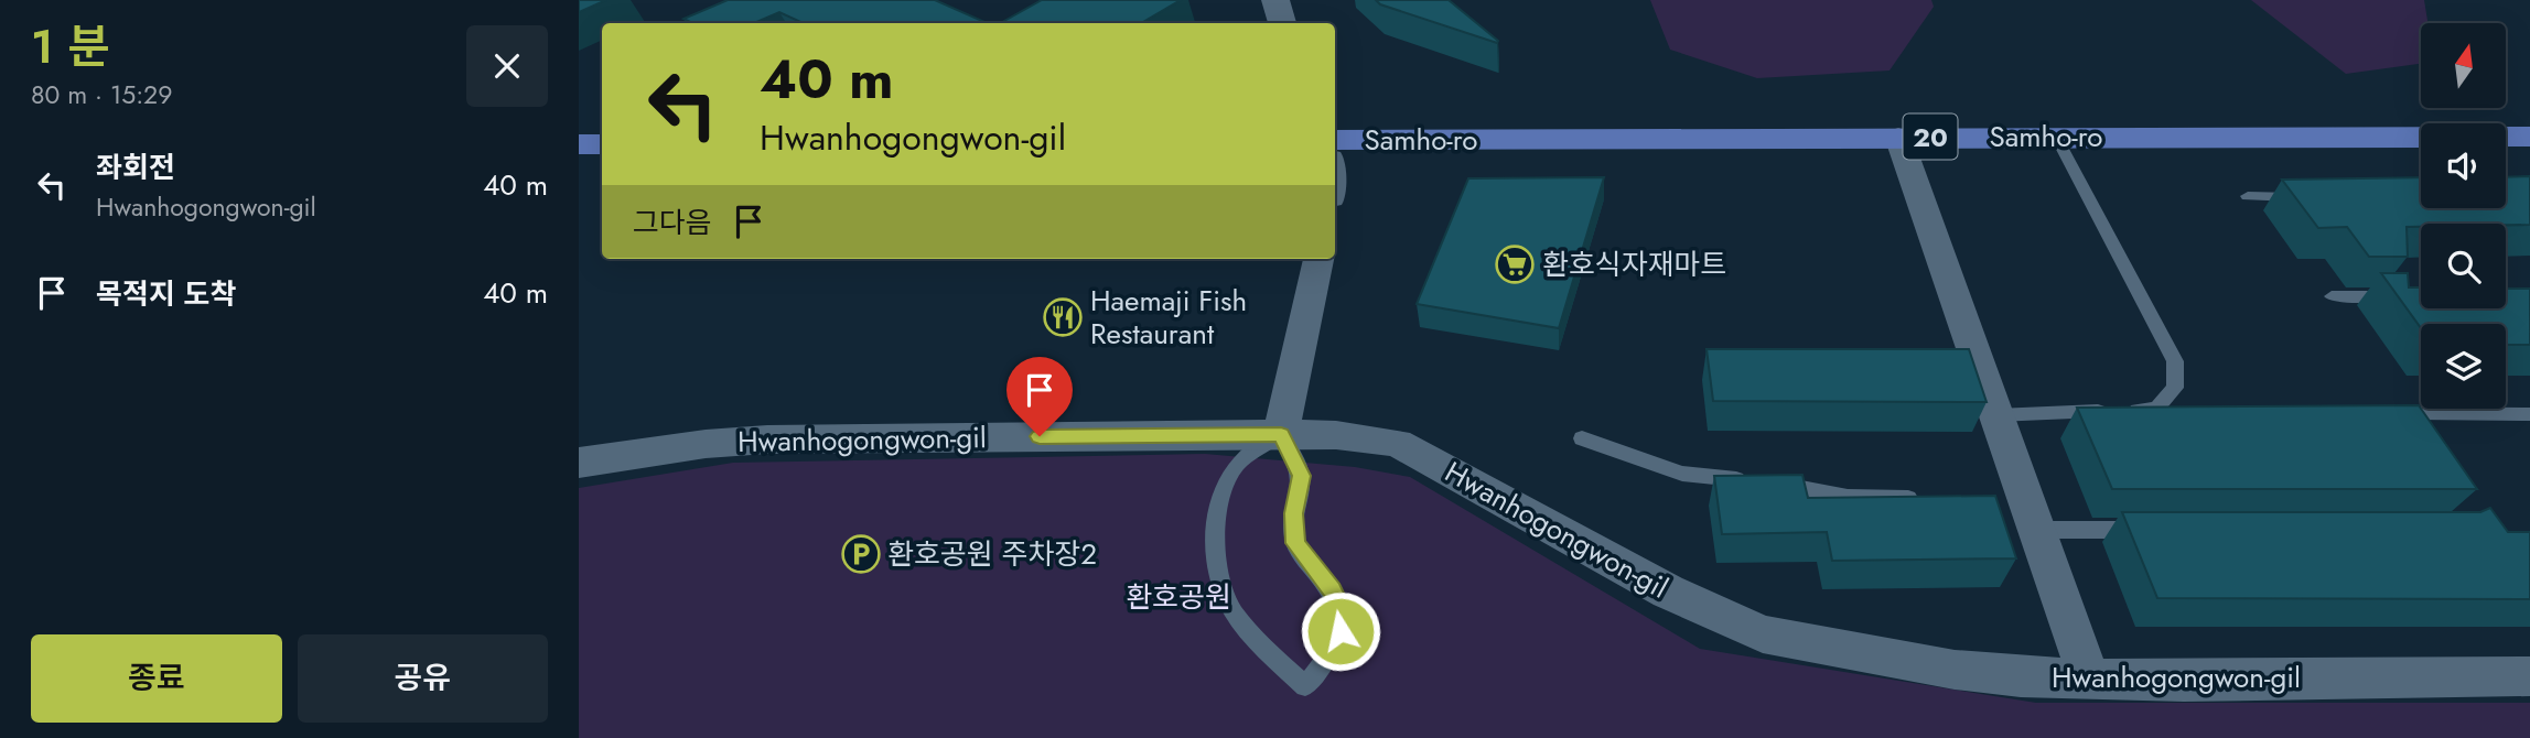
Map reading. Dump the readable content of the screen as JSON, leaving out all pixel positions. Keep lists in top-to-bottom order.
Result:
{
  "streets": {
    "main road": ["20", "Samho-ro"],
    "street": ["Hwanhogongwon-gil"]
  },
  "parks": ["환호공원"],
  "places": {
    "supermarket": ["환호식자재마트"],
    "restaurant": ["Haemaji Fish Restaurant"],
    "parking": ["환호공원 주차장2"]
  },
  "north": "top",
  "page": {
    "heading": ["1 분", "80 m · 15:29"],
    "turn": ["40 m", "Hwanhogongwon-gil"],
    "list": [
      {
        "name": "좌회전",
        "note": "Hwanhogongwon-gil",
        "value": "40 m"
      },
      {
        "name": "목적지 도착",
        "value": "40 m"
      }
    ],
    "then": "그다음",
    "buttons": ["종료", "공유"]
  }
}
